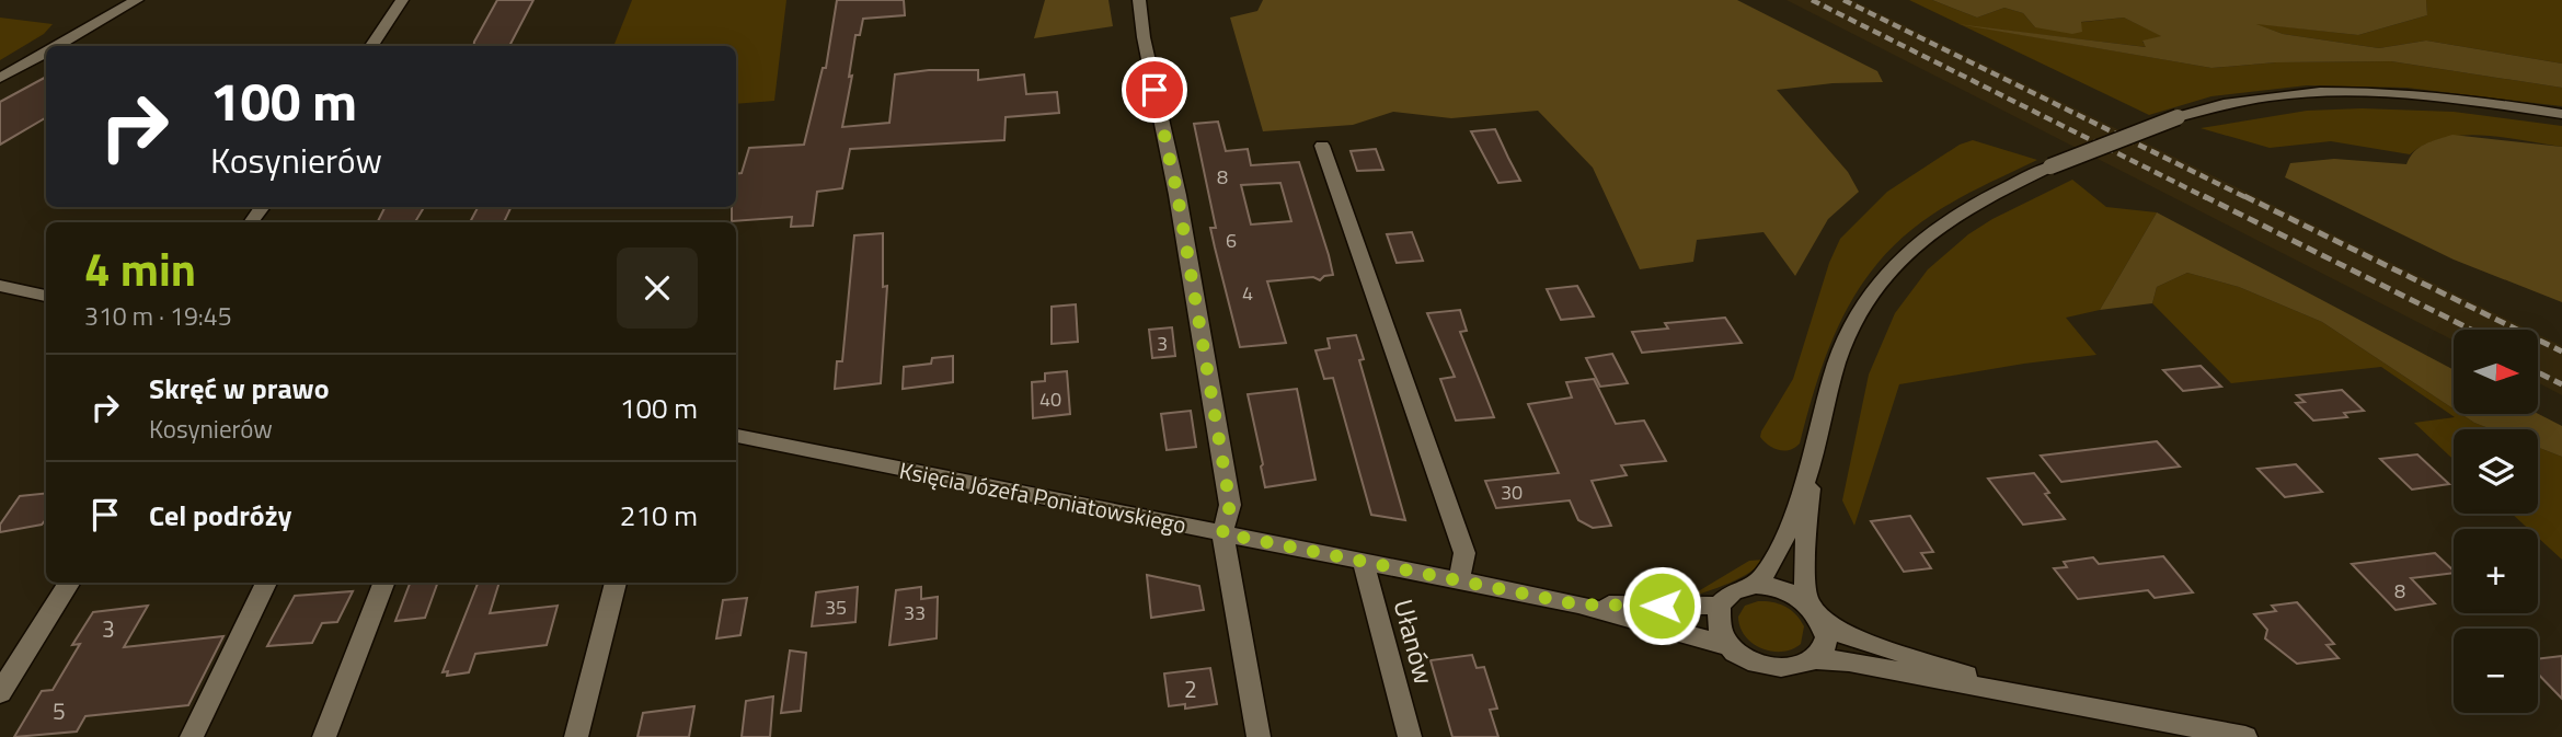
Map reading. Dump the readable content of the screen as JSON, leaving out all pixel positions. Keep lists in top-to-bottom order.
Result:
{
  "streets": {
    "street": ["Księcia Józefa Poniatowskiego", "Ułanów"]
  },
  "crossings": [
    ["Księcia Józefa Poniatowskiego", "Ułanów"]
  ],
  "house_numbers": [
    "8",
    "6",
    "4",
    "3",
    "40",
    "30",
    "8",
    "35",
    "33",
    "3",
    "2",
    "5"
  ],
  "north": "right",
  "page": {
    "turn": ["100 m", "Kosynierów"],
    "heading": ["4 min", "310 m · 19:45"],
    "map_buttons": ["+", "−"],
    "list": [
      {
        "name": "Skręć w prawo",
        "note": "Kosynierów",
        "value": "100 m"
      },
      {
        "name": "Cel podróży",
        "value": "210 m"
      }
    ]
  }
}
